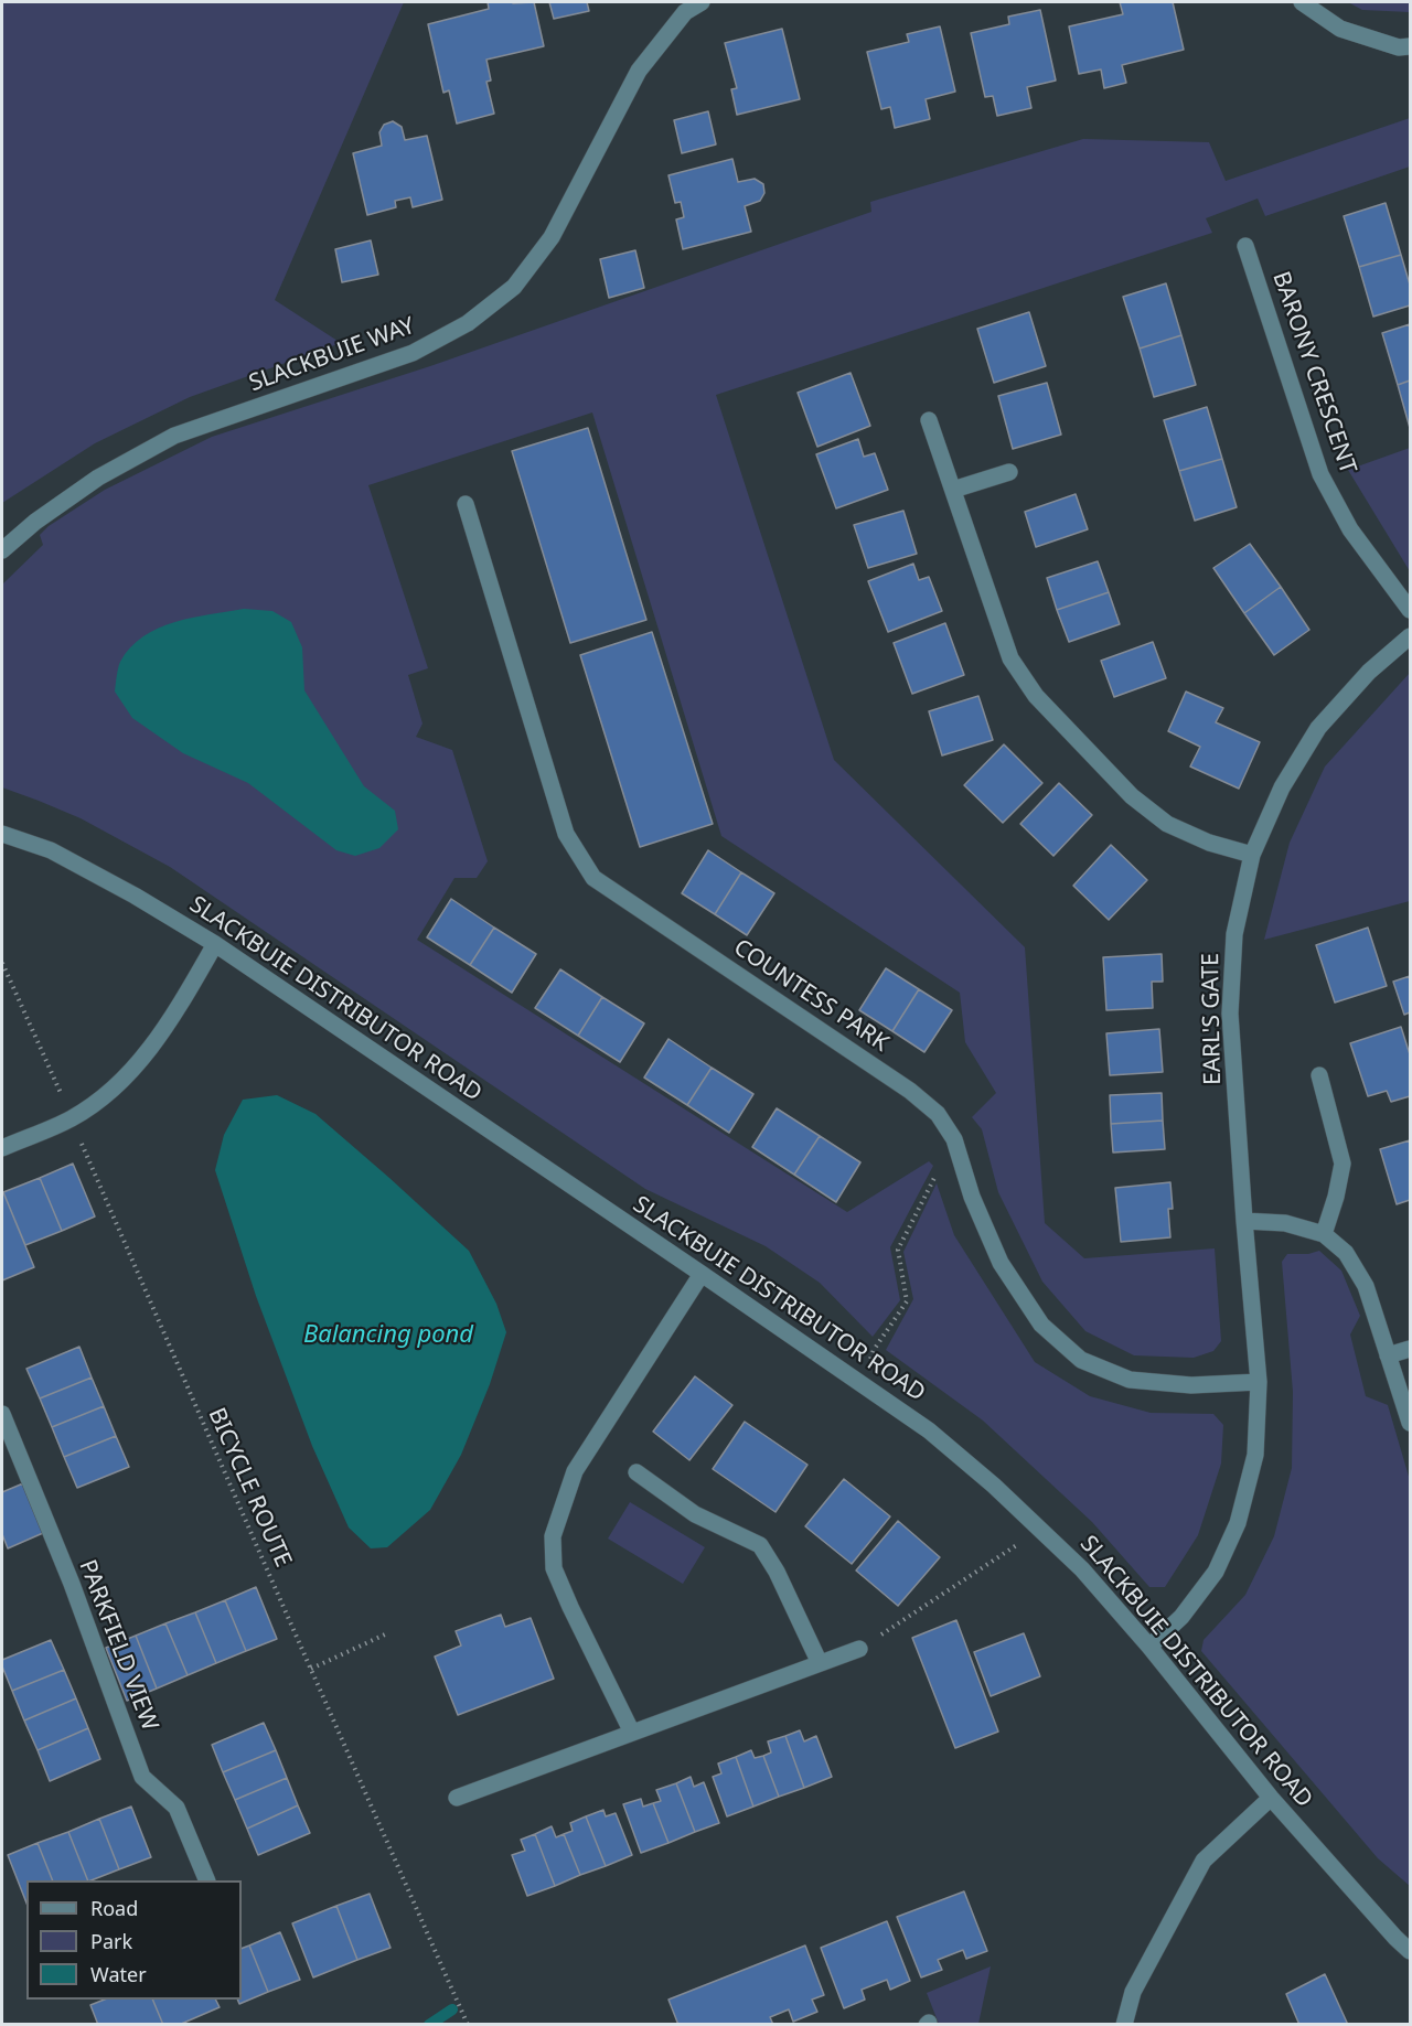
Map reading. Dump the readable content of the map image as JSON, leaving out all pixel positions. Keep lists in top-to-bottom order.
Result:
{
  "streets": {
    "street": [
      "SLACKBUIE WAY",
      "BARONY CRESCENT",
      "COUNTESS PARK",
      "SLACKBUIE DISTRIBUTOR ROAD",
      "EARL'S GATE",
      "PARKFIELD VIEW"
    ],
    "path": ["BICYCLE ROUTE"]
  },
  "crossings": [
    ["COUNTESS PARK", "EARL'S GATE"],
    ["SLACKBUIE DISTRIBUTOR ROAD", "EARL'S GATE"]
  ],
  "water": ["Balancing pond"],
  "legend": ["Road", "Park", "Water"]
}
